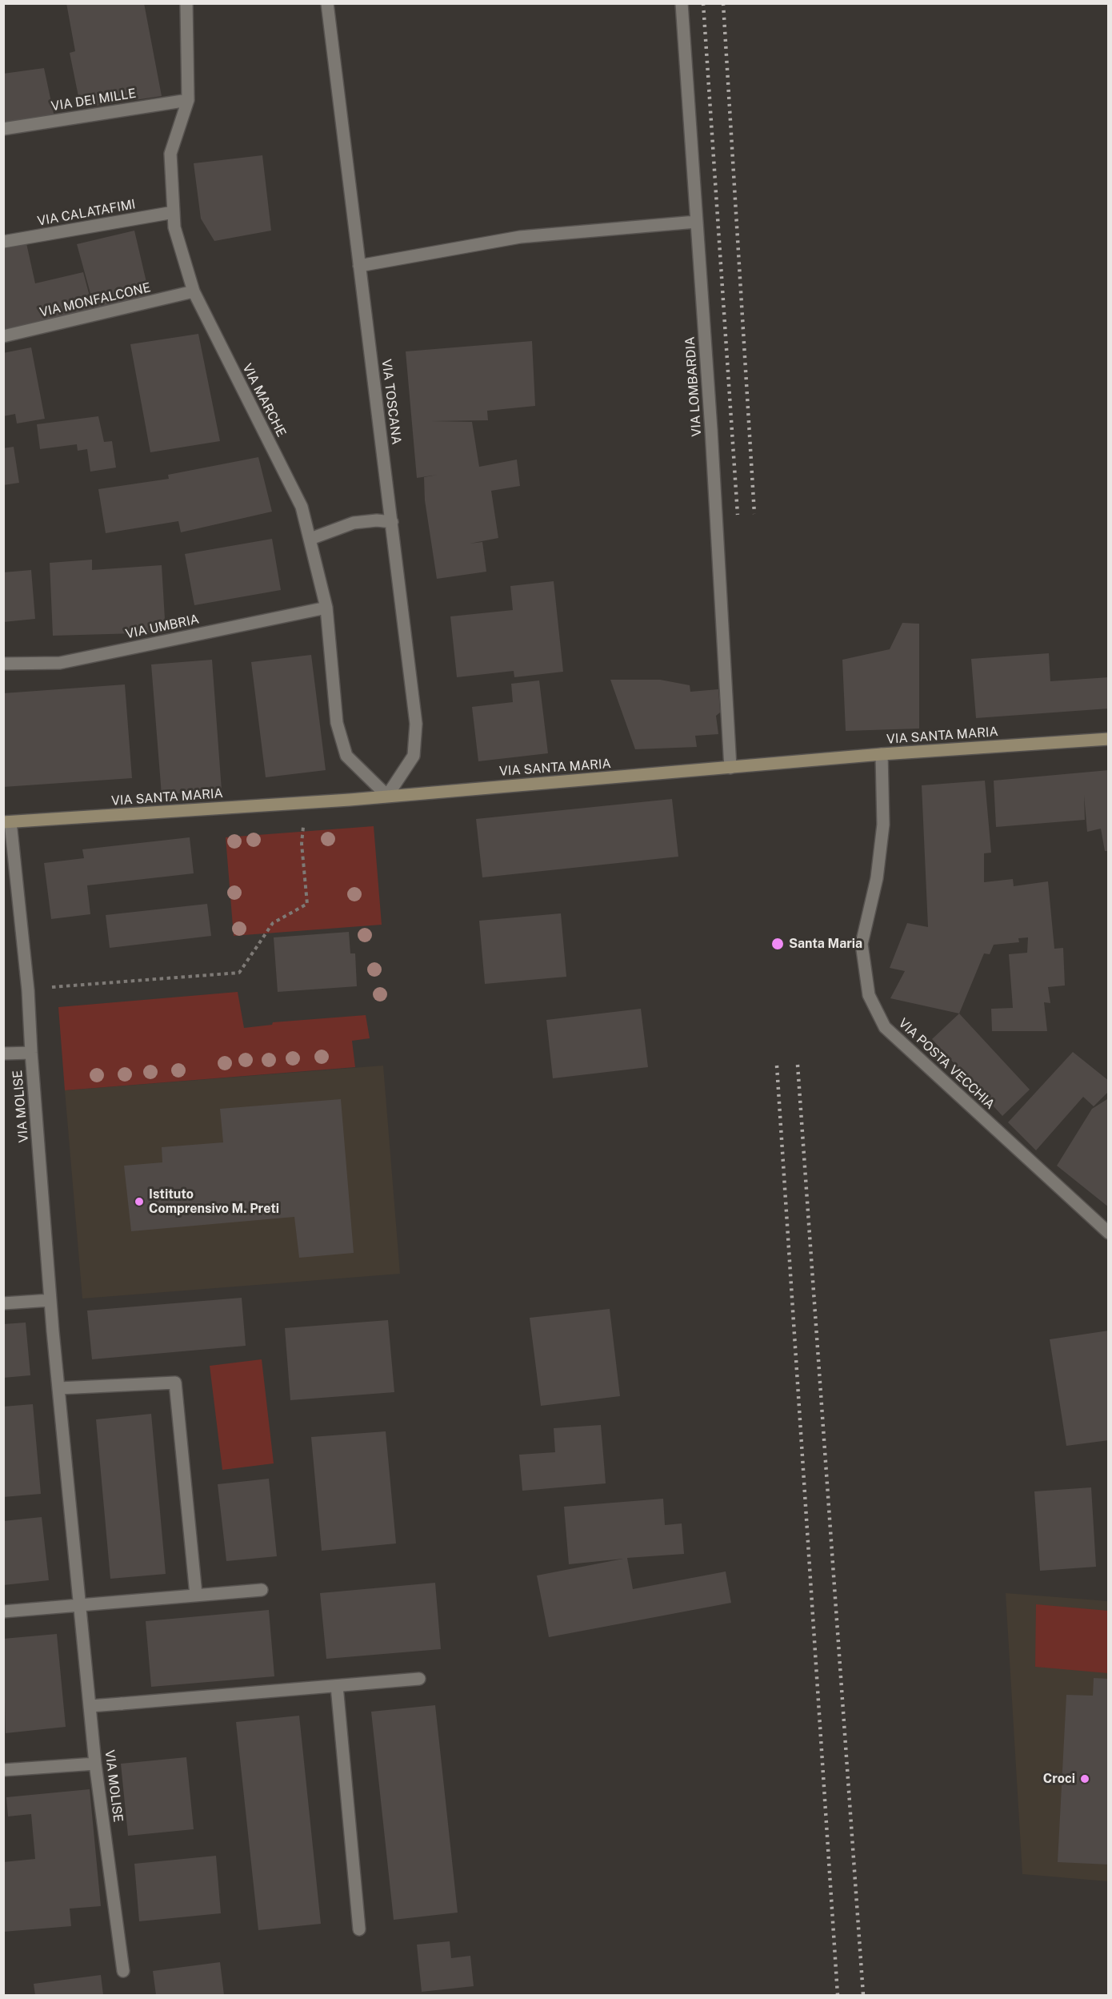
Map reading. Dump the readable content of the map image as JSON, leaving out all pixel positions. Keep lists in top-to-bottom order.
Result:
{
  "streets": {
    "street": [
      "VIA DEI MILLE",
      "VIA CALATAFIMI",
      "VIA MONFALCONE",
      "VIA LOMBARDIA",
      "VIA MARCHE",
      "VIA TOSCANA",
      "VIA UMBRIA",
      "VIA SANTA MARIA",
      "VIA POSTA VECCHIA",
      "VIA MOLISE"
    ]
  },
  "crossings": [
    ["VIA DEI MILLE", "VIA MARCHE"],
    ["VIA CALATAFIMI", "VIA MARCHE"],
    ["VIA MONFALCONE", "VIA MARCHE"],
    ["VIA LOMBARDIA", "VIA SANTA MARIA"],
    ["VIA MARCHE", "VIA TOSCANA"],
    ["VIA MARCHE", "VIA UMBRIA"],
    ["VIA MARCHE", "VIA SANTA MARIA"],
    ["VIA TOSCANA", "VIA SANTA MARIA"],
    ["VIA SANTA MARIA", "VIA POSTA VECCHIA"],
    ["VIA SANTA MARIA", "VIA MOLISE"]
  ],
  "places": ["Santa Maria", "Istituto Comprensivo M. Preti", "Croci"]
}
